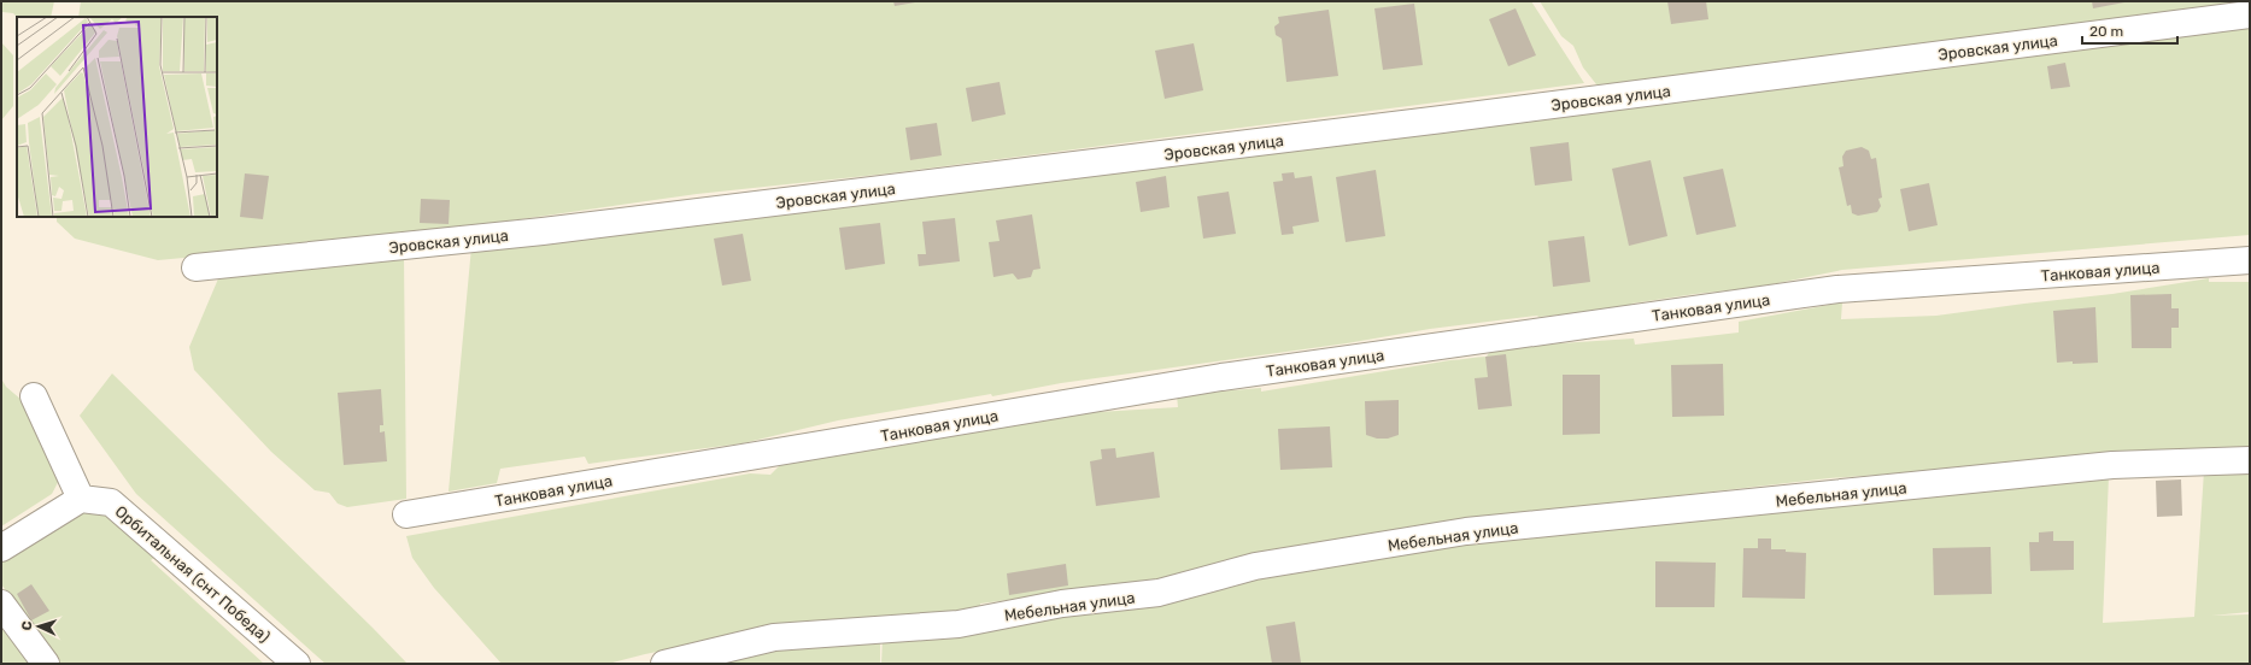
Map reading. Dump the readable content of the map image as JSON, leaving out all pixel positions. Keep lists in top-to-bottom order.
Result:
{
  "streets": {
    "street": [
      "Эровская улица",
      "Танковая улица",
      "Мебельная улица",
      "Орбитальная (снт Победа)"
    ]
  },
  "scale_bar": "20 m",
  "north": "left"
}
